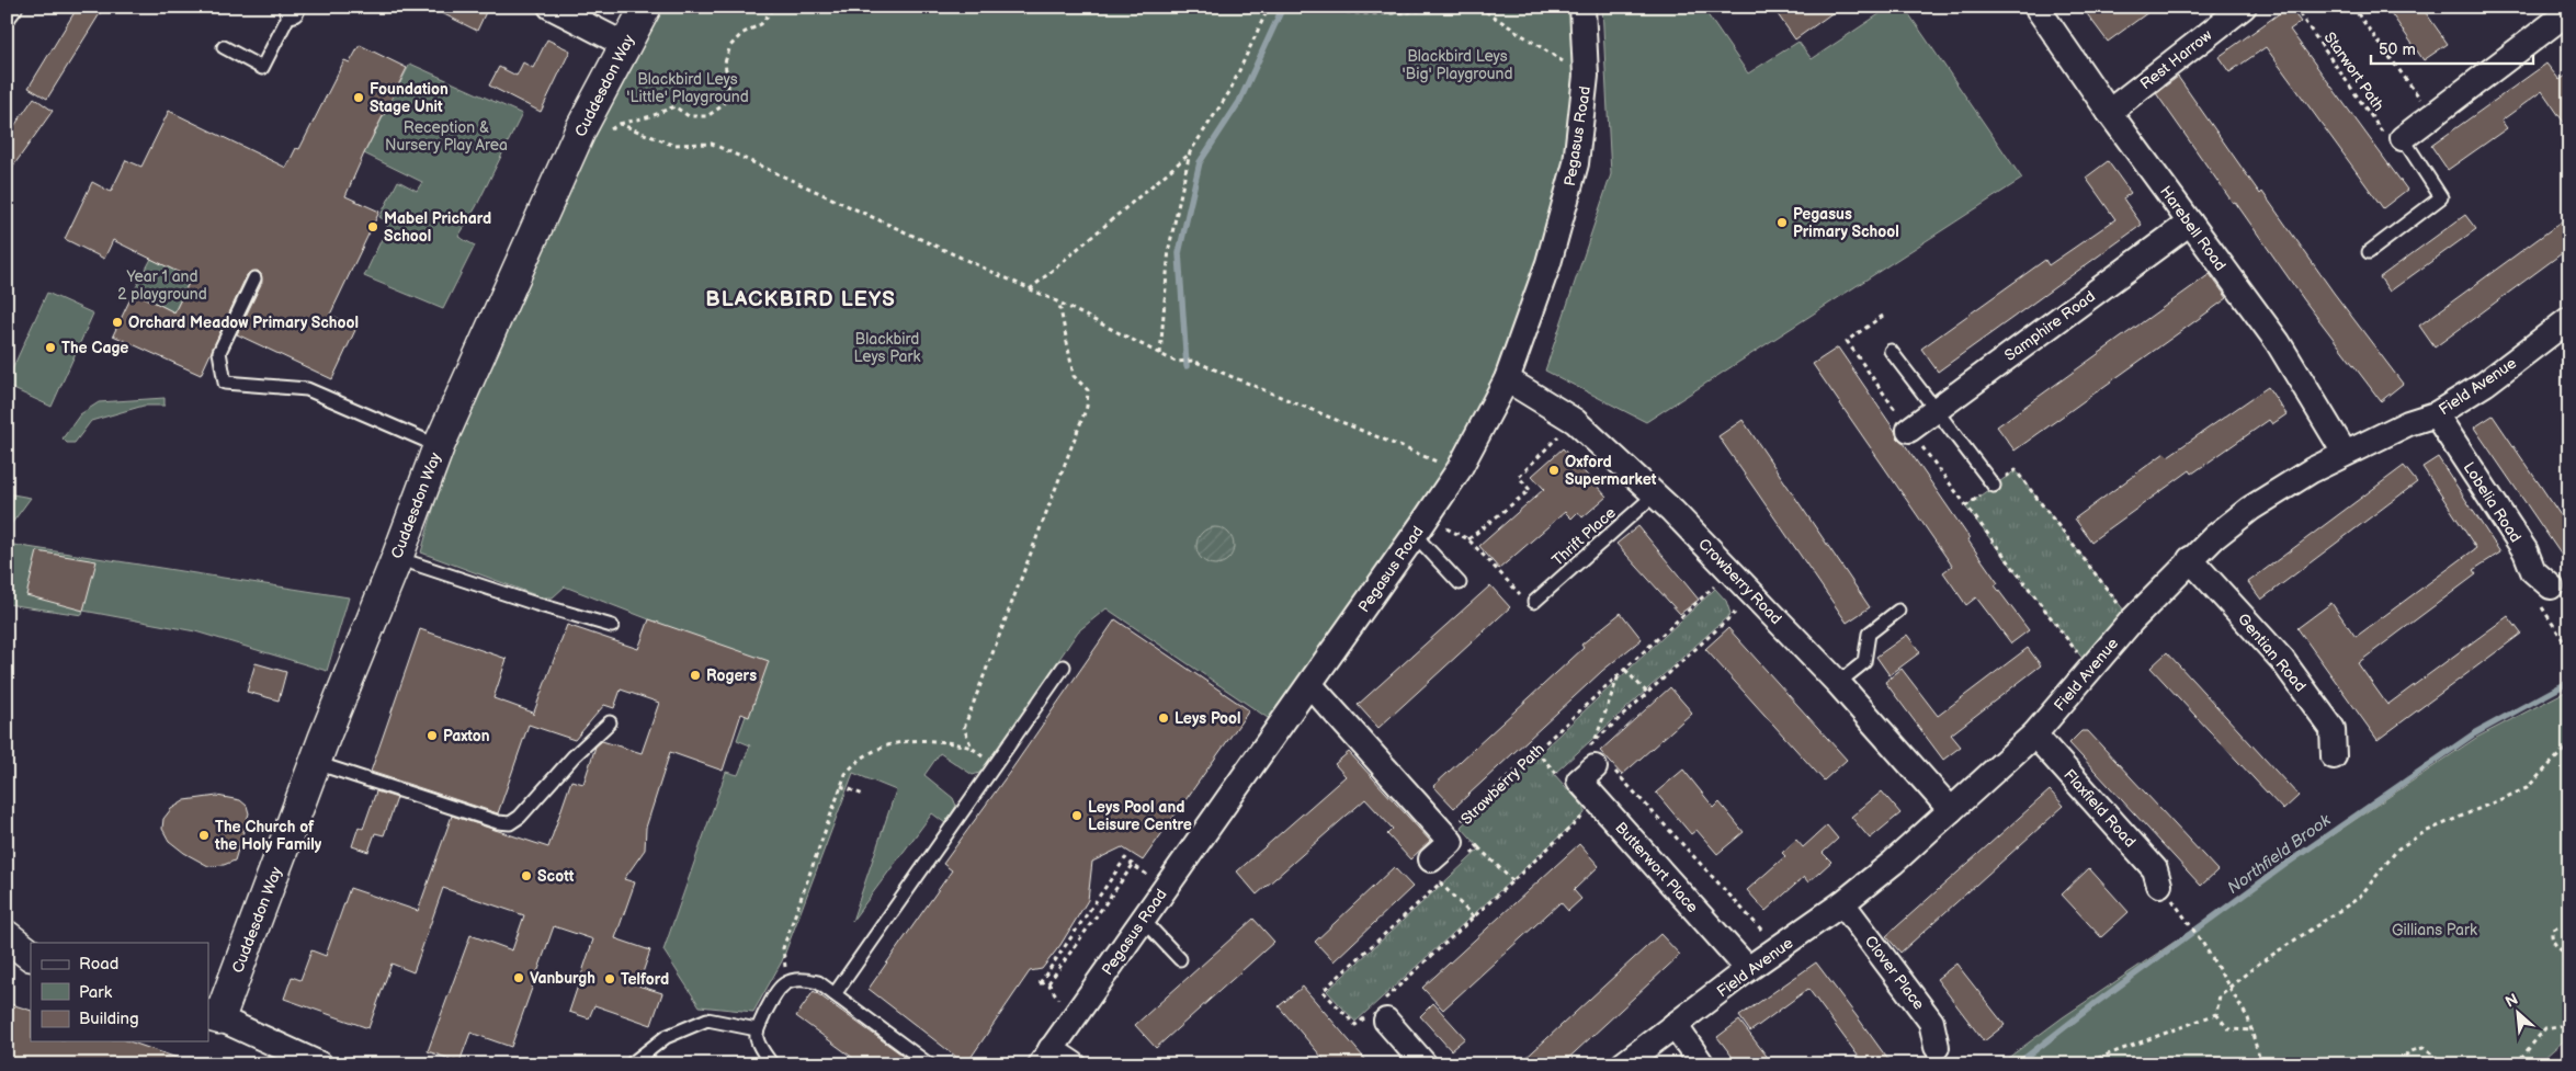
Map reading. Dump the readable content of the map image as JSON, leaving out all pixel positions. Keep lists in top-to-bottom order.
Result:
{
  "streets": {
    "street": [
      "Rest Harrow",
      "Cuddesdon Way",
      "Pegasus Road",
      "Harebell Road",
      "Samphire Road",
      "Field Avenue",
      "Lobelia Road",
      "Crowberry Road",
      "Gentian Road",
      "Strawberry Path",
      "Flaxfield Road",
      "Butterwort Place",
      "Clover Place"
    ],
    "lane": ["Thrift Place"],
    "path": ["Starwort Path"]
  },
  "crossings": [
    ["Rest Harrow", "Harebell Road"],
    ["Pegasus Road", "Crowberry Road"],
    ["Pegasus Road", "Strawberry Path"],
    ["Harebell Road", "Samphire Road"],
    ["Harebell Road", "Field Avenue"],
    ["Field Avenue", "Lobelia Road"],
    ["Field Avenue", "Crowberry Road"],
    ["Field Avenue", "Gentian Road"],
    ["Field Avenue", "Flaxfield Road"],
    ["Field Avenue", "Butterwort Place"],
    ["Field Avenue", "Clover Place"],
    ["Thrift Place", "Crowberry Road"],
    ["Crowberry Road", "Strawberry Path"]
  ],
  "districts": ["BLACKBIRD LEYS"],
  "water": ["Northfield Brook"],
  "parks": [
    "Blackbird Leys 'Big' Playground",
    "Blackbird Leys 'Little' Playground",
    "Reception & Nursery Play Area",
    "Year 1 and 2 playground",
    "Blackbird Leys Park",
    "Gillians Park"
  ],
  "places": [
    "Foundation Stage Unit",
    "Pegasus Primary School",
    "Mabel Prichard School",
    "Orchard Meadow Primary School",
    "The Cage",
    "Oxford Supermarket",
    "Rogers",
    "Leys Pool",
    "Paxton",
    "Leys Pool and Leisure Centre",
    "The Church of the Holy Family",
    "Scott",
    "Vanburgh",
    "Telford"
  ],
  "legend": ["Road", "Park", "Building"],
  "scale_bar": "50 m",
  "north": "top left"
}
